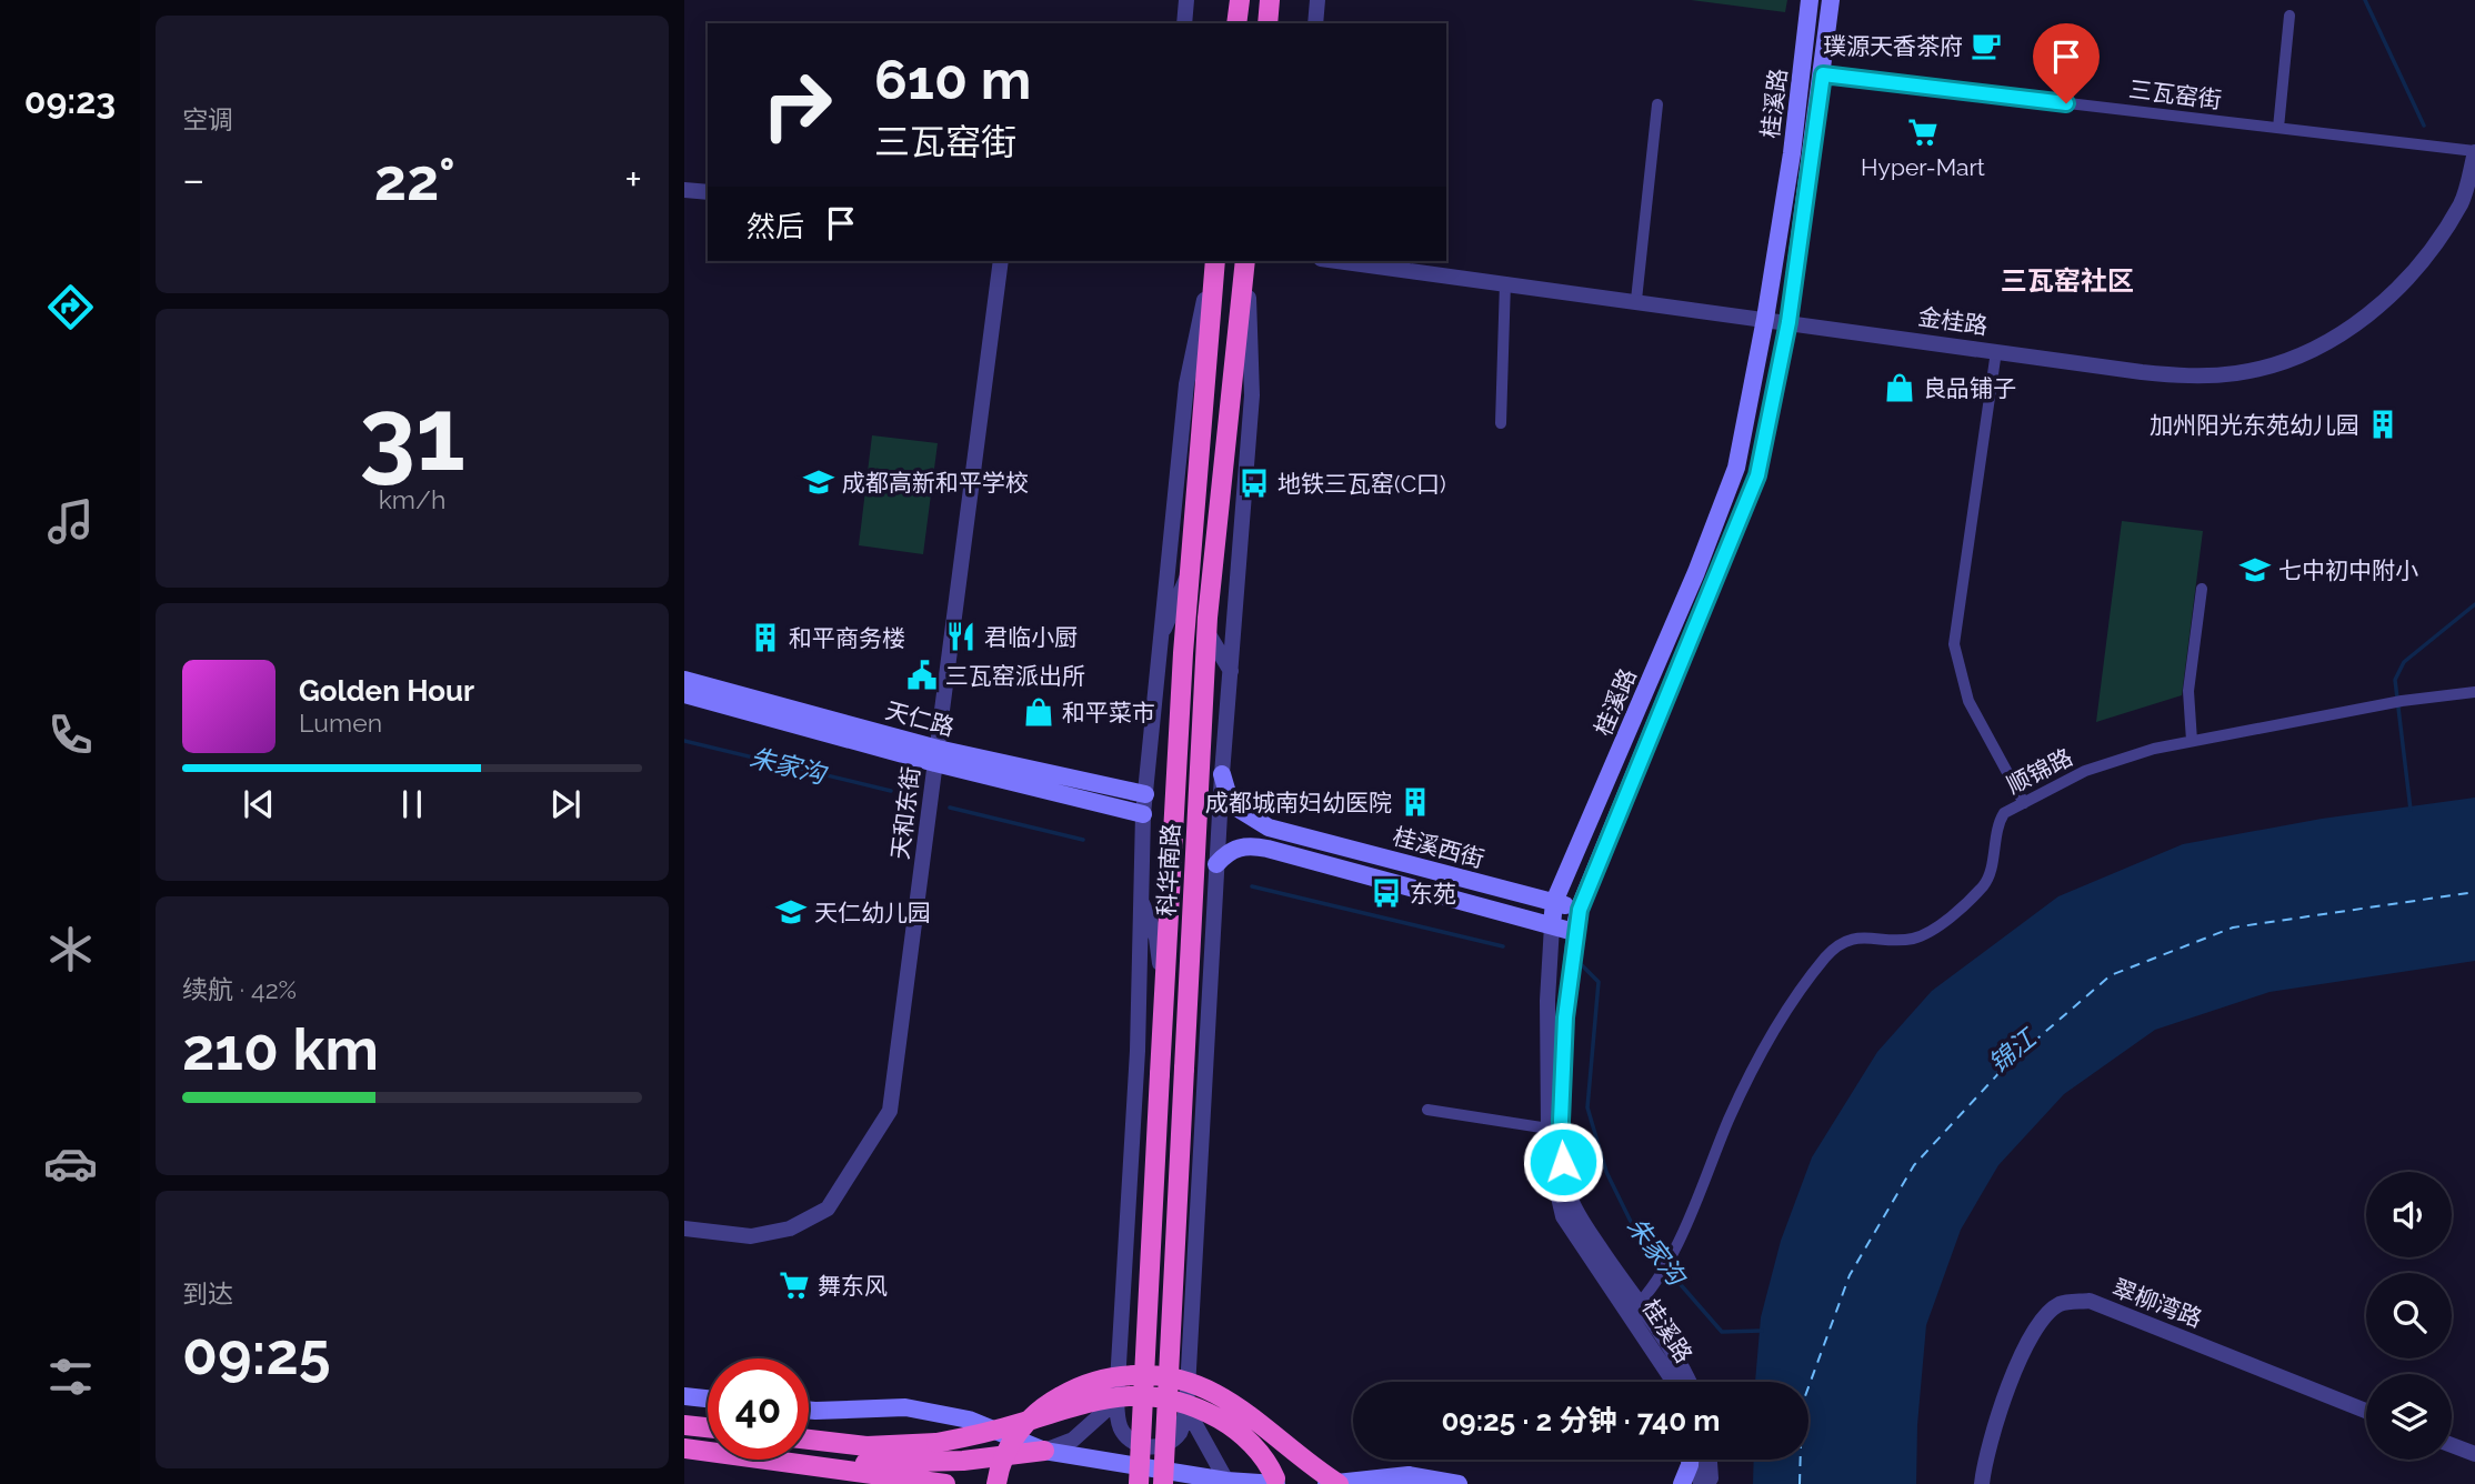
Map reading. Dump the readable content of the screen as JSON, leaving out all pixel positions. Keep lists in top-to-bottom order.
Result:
{
  "streets": {
    "highway": ["科华南路"],
    "main road": ["桂溪路", "天仁路", "桂溪西街"],
    "street": [
      "三瓦窑街",
      "金桂路",
      "顺锦路",
      "天和东街",
      "翠柳湾路"
    ]
  },
  "crossings": [
    ["三瓦窑街", "桂溪路"],
    ["三瓦窑街", "金桂路"],
    ["桂溪路", "金桂路"],
    ["桂溪路", "顺锦路"],
    ["桂溪路", "桂溪西街"],
    ["天仁路", "天和东街"]
  ],
  "districts": ["三瓦窑社区"],
  "water": ["朱家沟", "锦江"],
  "places": {
    "cafe": ["璞源天香茶府"],
    "supermarket": ["Hyper-Mart", "舞东风"],
    "shop": ["良品铺子", "和平菜市"],
    "building": ["加州阳光东苑幼儿园", "和平商务楼", "成都城南妇幼医院"],
    "school or university": ["成都高新和平学校", "七中初中附小", "天仁幼儿园"],
    "bus stop": ["地铁三瓦窑(C口)", "东苑"],
    "restaurant": ["君临小厨"],
    "public building": ["三瓦窑派出所"]
  },
  "page": {
    "tabs": "09:23",
    "tile": [
      "空调",
      ["31", "km/h"],
      ["续航 · 42%", "210 km"],
      ["到达", "09:25"]
    ],
    "turn": ["610 m", "三瓦窑街"],
    "heat": ["−", "22°", "+"],
    "then": "然后",
    "song": ["Golden Hour", "Lumen"],
    "limit": "40",
    "trip": "09:25 · 2 分钟 · 740 m"
  }
}
